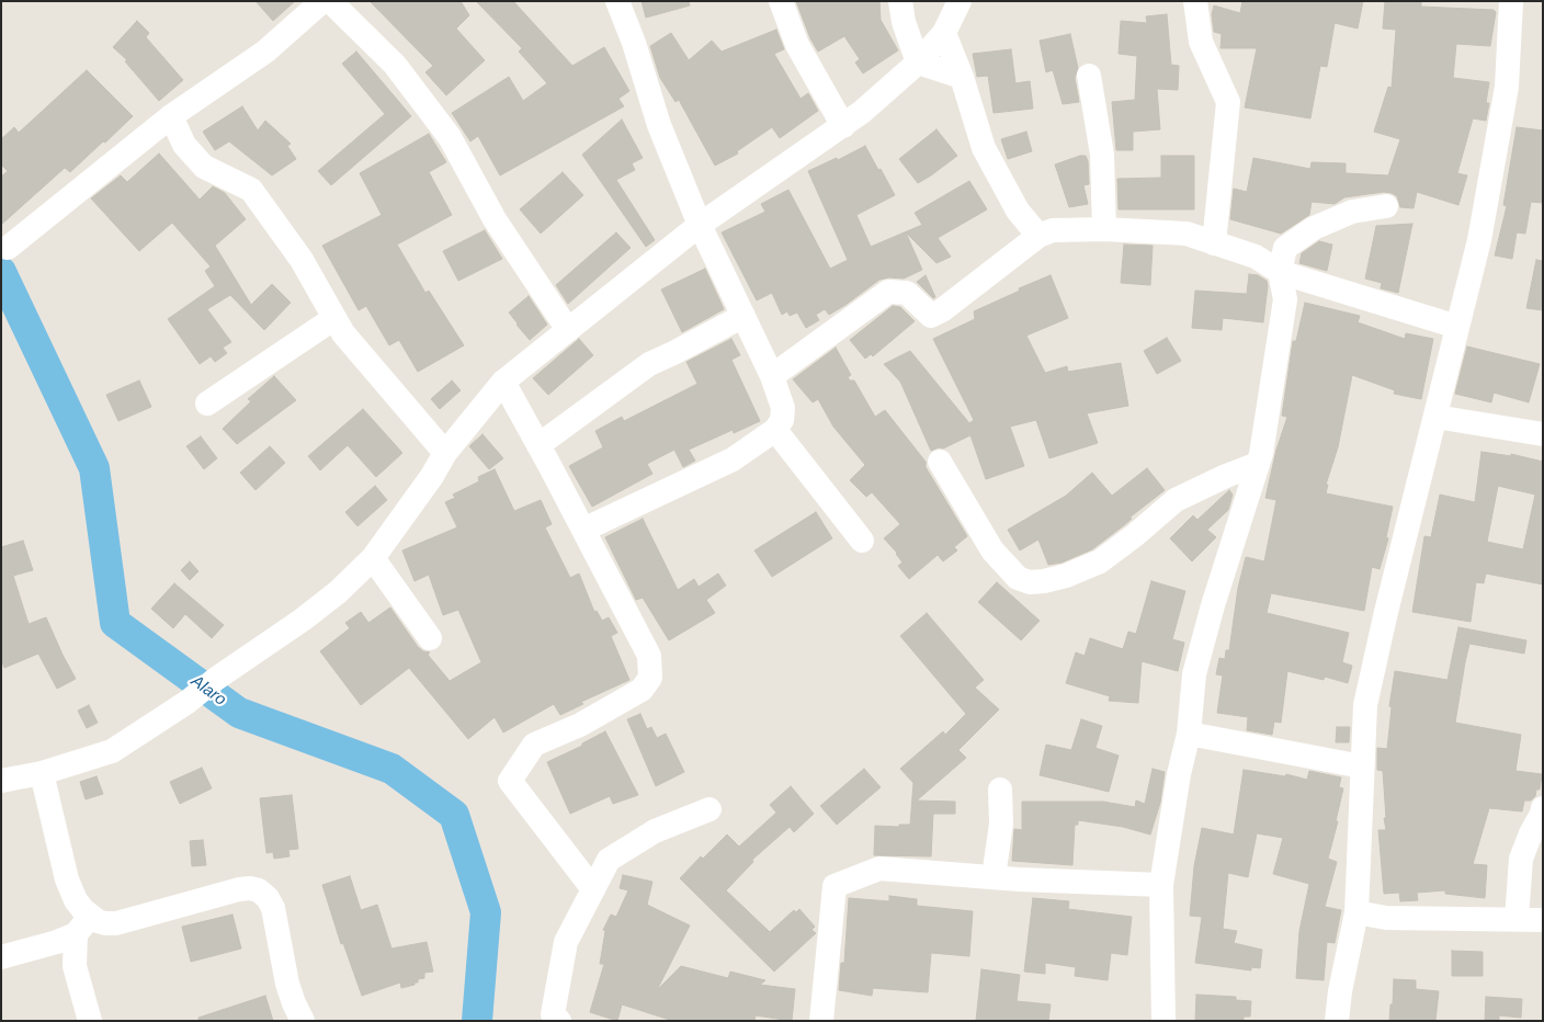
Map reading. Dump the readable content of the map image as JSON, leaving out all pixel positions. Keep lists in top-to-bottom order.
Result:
{
  "water": ["Alaro"]
}
